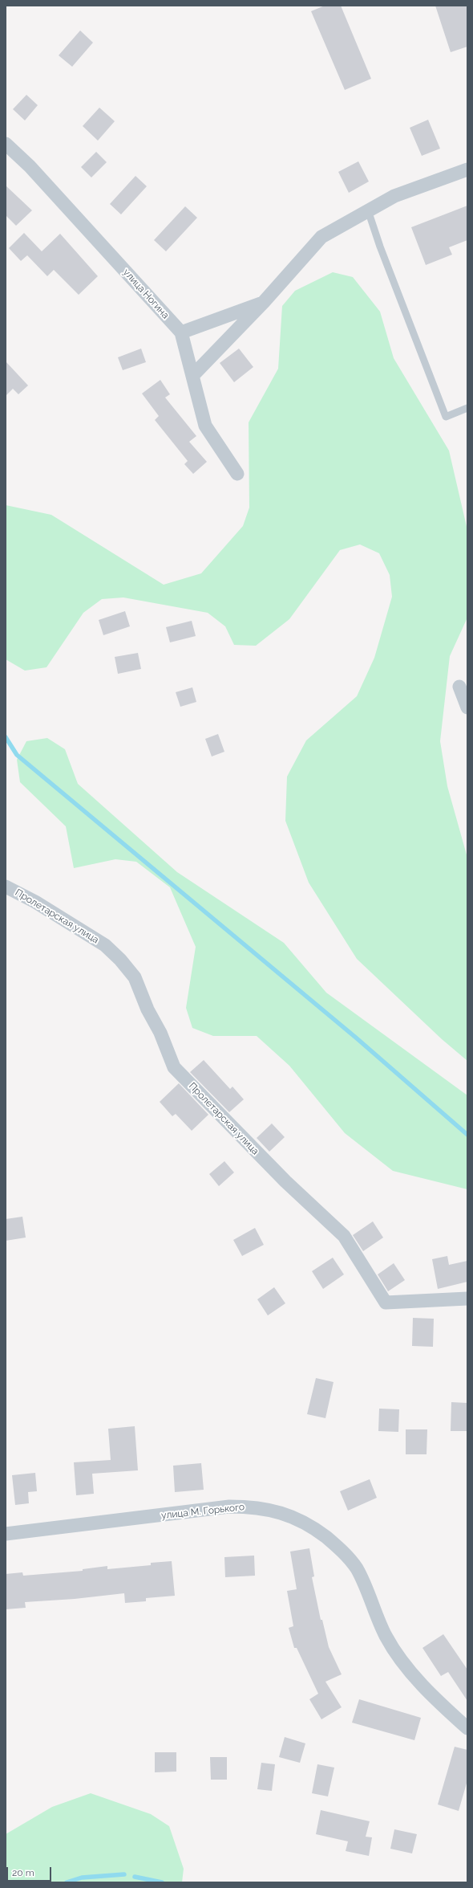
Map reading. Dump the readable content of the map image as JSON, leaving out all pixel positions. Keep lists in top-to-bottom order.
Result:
{
  "streets": {
    "street": ["улица Ногина", "Пролетарская улица", "улица М. Горького"]
  },
  "scale_bar": "20 m"
}
